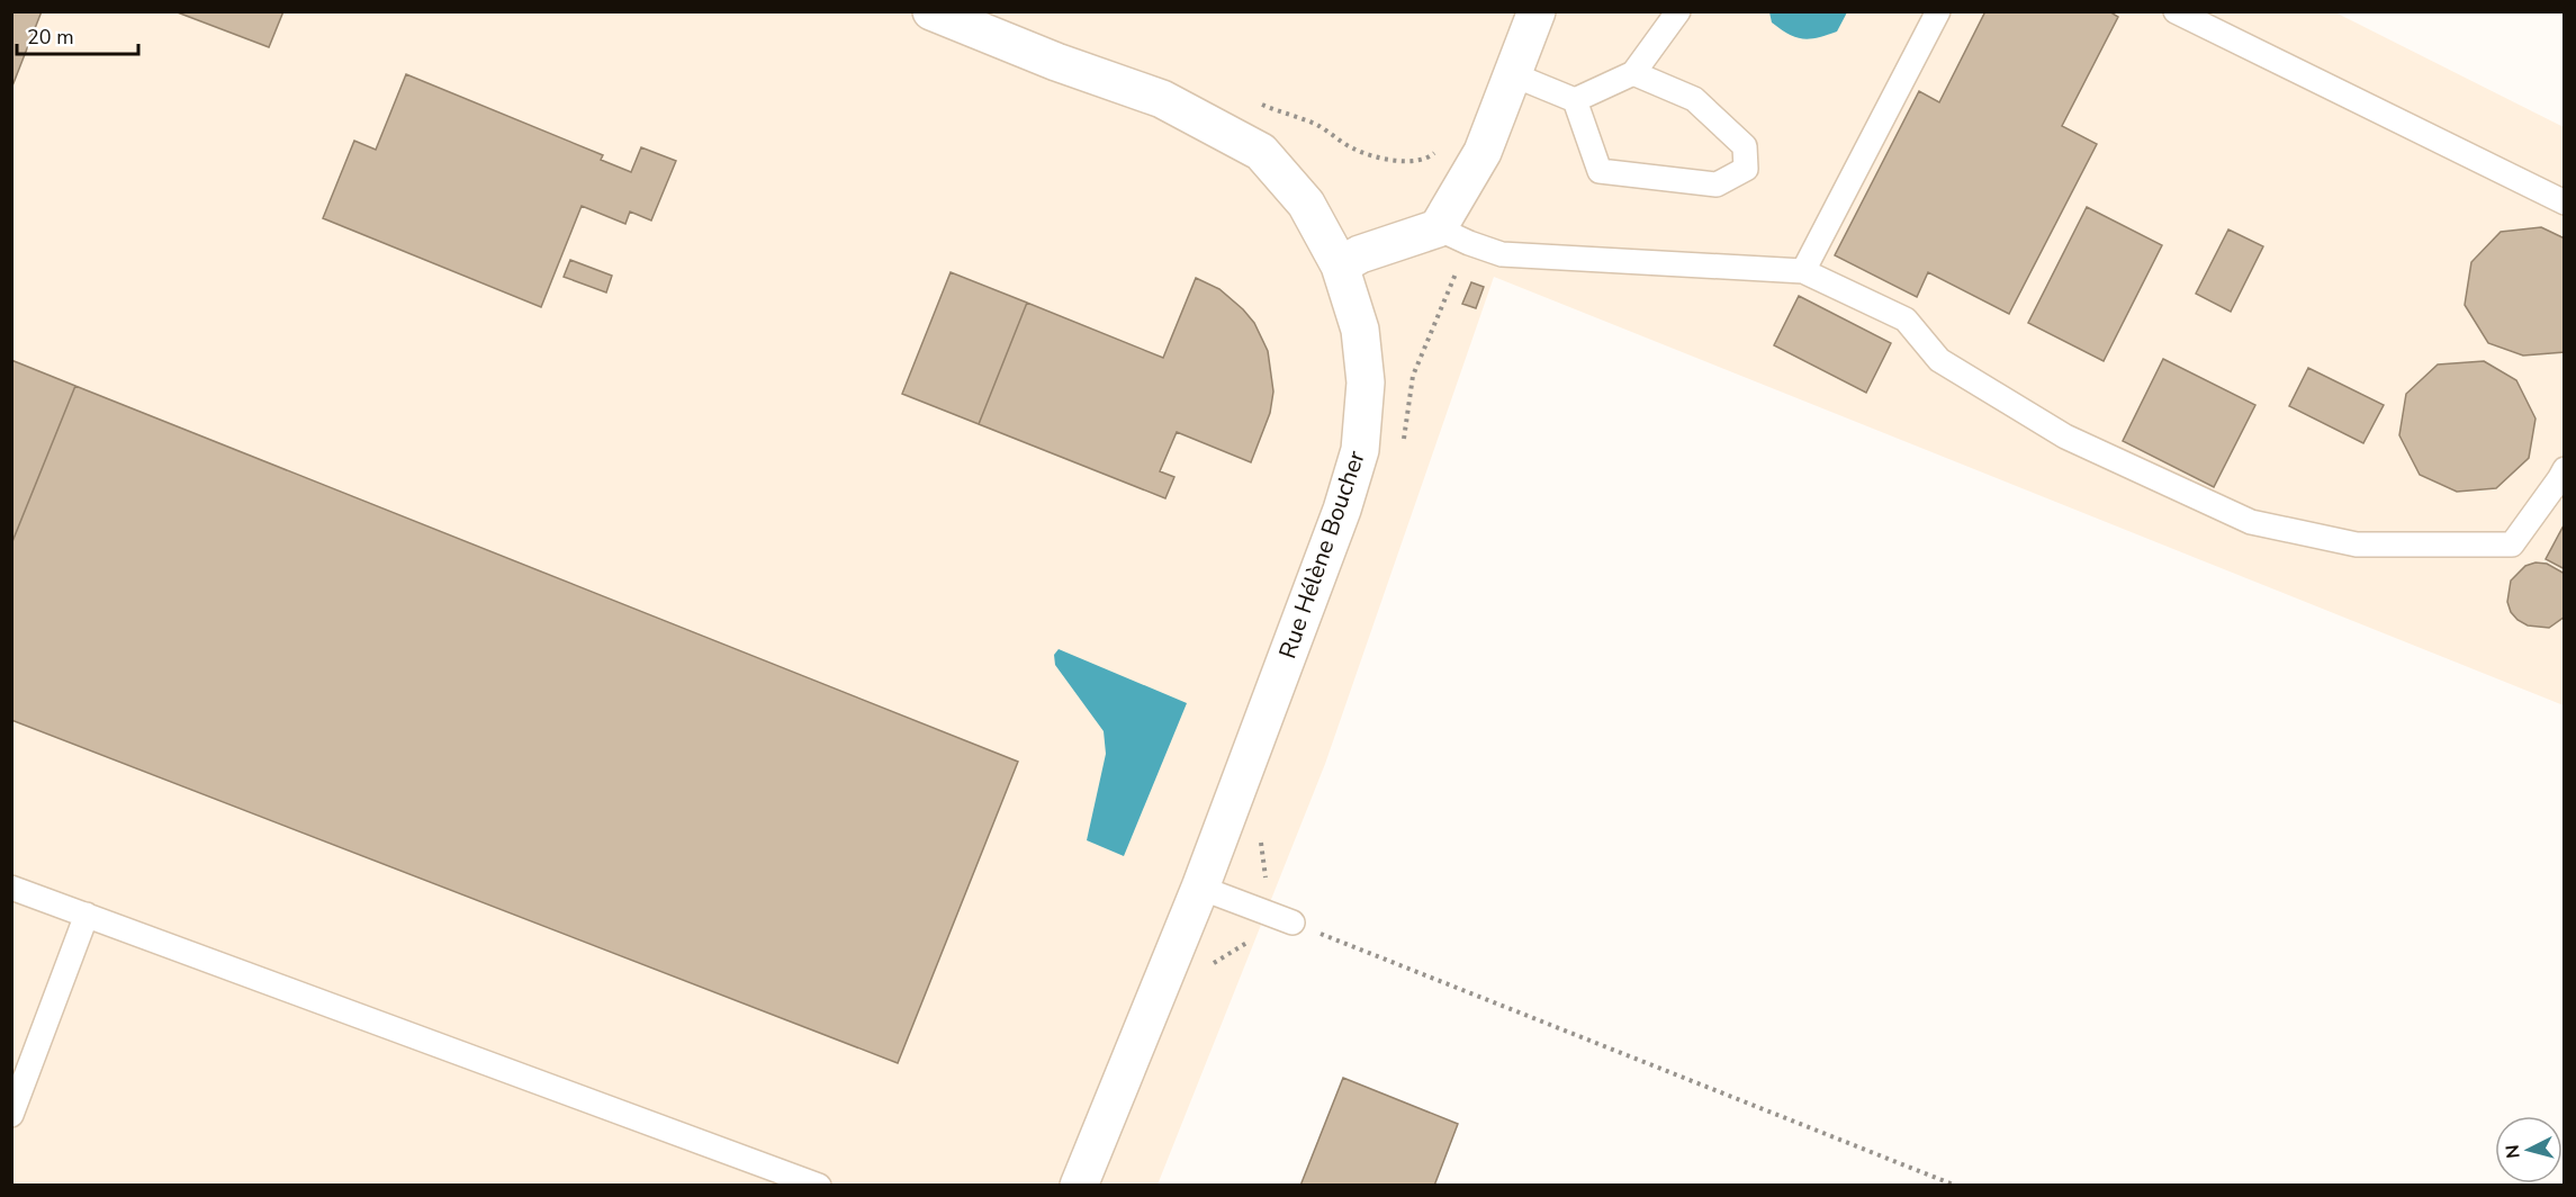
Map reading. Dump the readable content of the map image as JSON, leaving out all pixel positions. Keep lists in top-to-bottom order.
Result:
{
  "streets": {
    "street": ["Rue Hélène Boucher"]
  },
  "scale_bar": "20 m",
  "north": "left"
}
